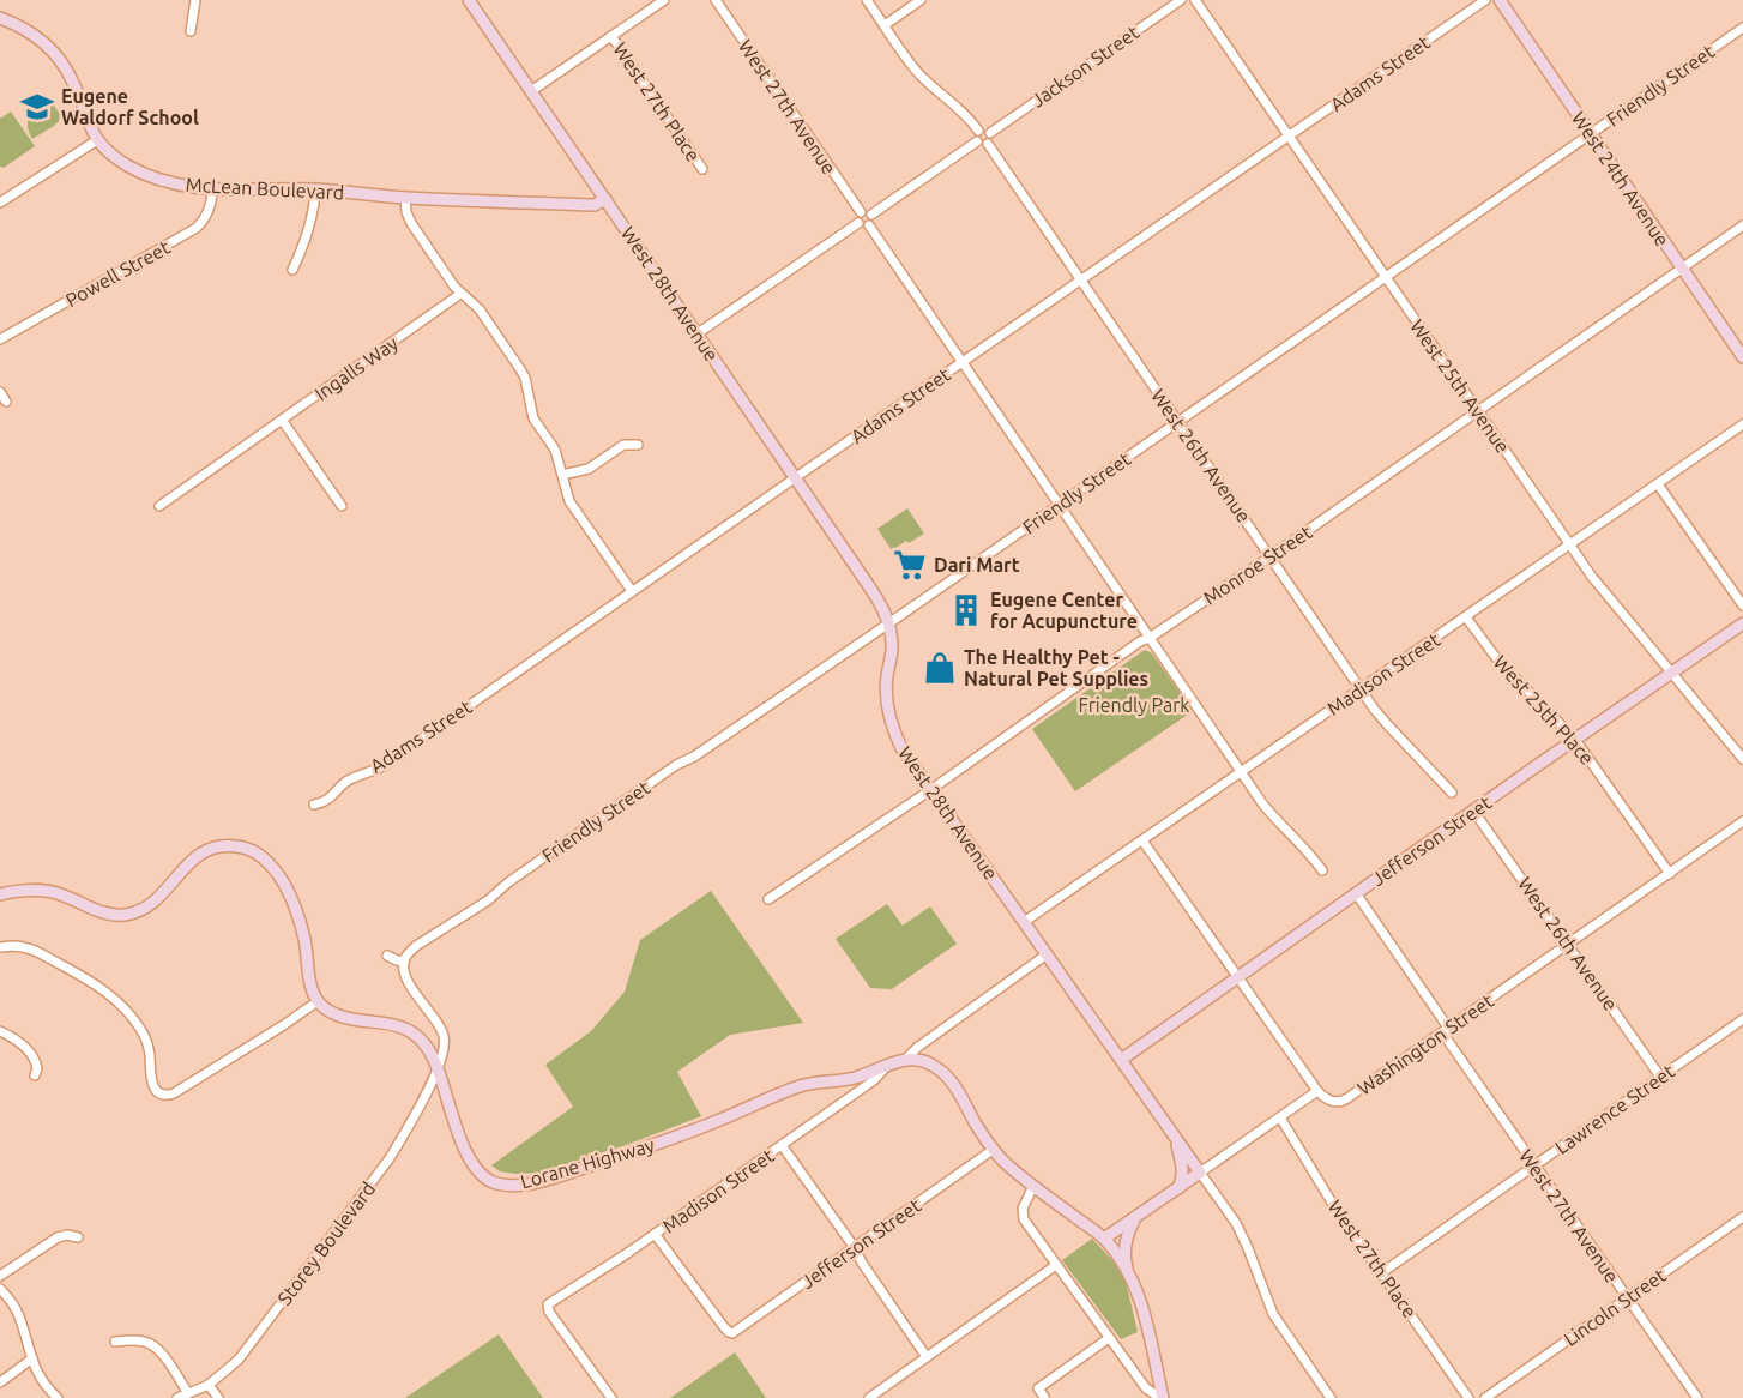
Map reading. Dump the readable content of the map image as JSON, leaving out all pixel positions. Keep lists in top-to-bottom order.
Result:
{
  "streets": {
    "street": [
      "Jackson Street",
      "Adams Street",
      "Friendly Street",
      "West 27th Place",
      "West 27th Avenue",
      "West 24th Avenue",
      "McLean Boulevard",
      "Powell Street",
      "West 28th Avenue",
      "Ingalls Way",
      "West 25th Avenue",
      "West 26th Avenue",
      "Monroe Street",
      "Madison Street",
      "West 25th Place",
      "Jefferson Street",
      "Washington Street",
      "Lawrence Street",
      "Lorane Highway",
      "Storey Boulevard",
      "Lincoln Street"
    ]
  },
  "crossings": [
    ["Jackson Street", "West 26th Avenue"],
    ["Adams Street", "West 28th Avenue"],
    ["Adams Street", "West 25th Avenue"],
    ["Adams Street", "West 26th Avenue"],
    ["Friendly Street", "West 24th Avenue"],
    ["Friendly Street", "West 28th Avenue"],
    ["Friendly Street", "West 25th Avenue"],
    ["Friendly Street", "West 26th Avenue"],
    ["West 27th Place", "Lawrence Street"],
    ["West 27th Avenue", "Jefferson Street"],
    ["West 27th Avenue", "Washington Street"],
    ["West 27th Avenue", "Lawrence Street"],
    ["West 27th Avenue", "Lincoln Street"],
    ["West 24th Avenue", "Monroe Street"],
    ["McLean Boulevard", "Powell Street"],
    ["McLean Boulevard", "West 28th Avenue"],
    ["West 28th Avenue", "Monroe Street"],
    ["West 28th Avenue", "Madison Street"],
    ["West 28th Avenue", "Jefferson Street"],
    ["West 25th Avenue", "Monroe Street"],
    ["West 25th Avenue", "Madison Street"],
    ["West 25th Avenue", "Jefferson Street"],
    ["West 26th Avenue", "Monroe Street"],
    ["West 26th Avenue", "Madison Street"],
    ["West 26th Avenue", "Jefferson Street"],
    ["West 26th Avenue", "Washington Street"],
    ["West 26th Avenue", "Lawrence Street"],
    ["Madison Street", "West 25th Place"],
    ["Madison Street", "Jefferson Street"],
    ["Madison Street", "Lorane Highway"],
    ["West 25th Place", "Jefferson Street"],
    ["West 25th Place", "Washington Street"],
    ["Lorane Highway", "Storey Boulevard"]
  ],
  "parks": ["Friendly Park"],
  "places": {
    "school or university": ["Eugene Waldorf School"],
    "supermarket": ["Dari Mart"],
    "building": ["Eugene Center for Acupuncture"],
    "shop": ["The Healthy Pet - Natural Pet Supplies"]
  }
}
